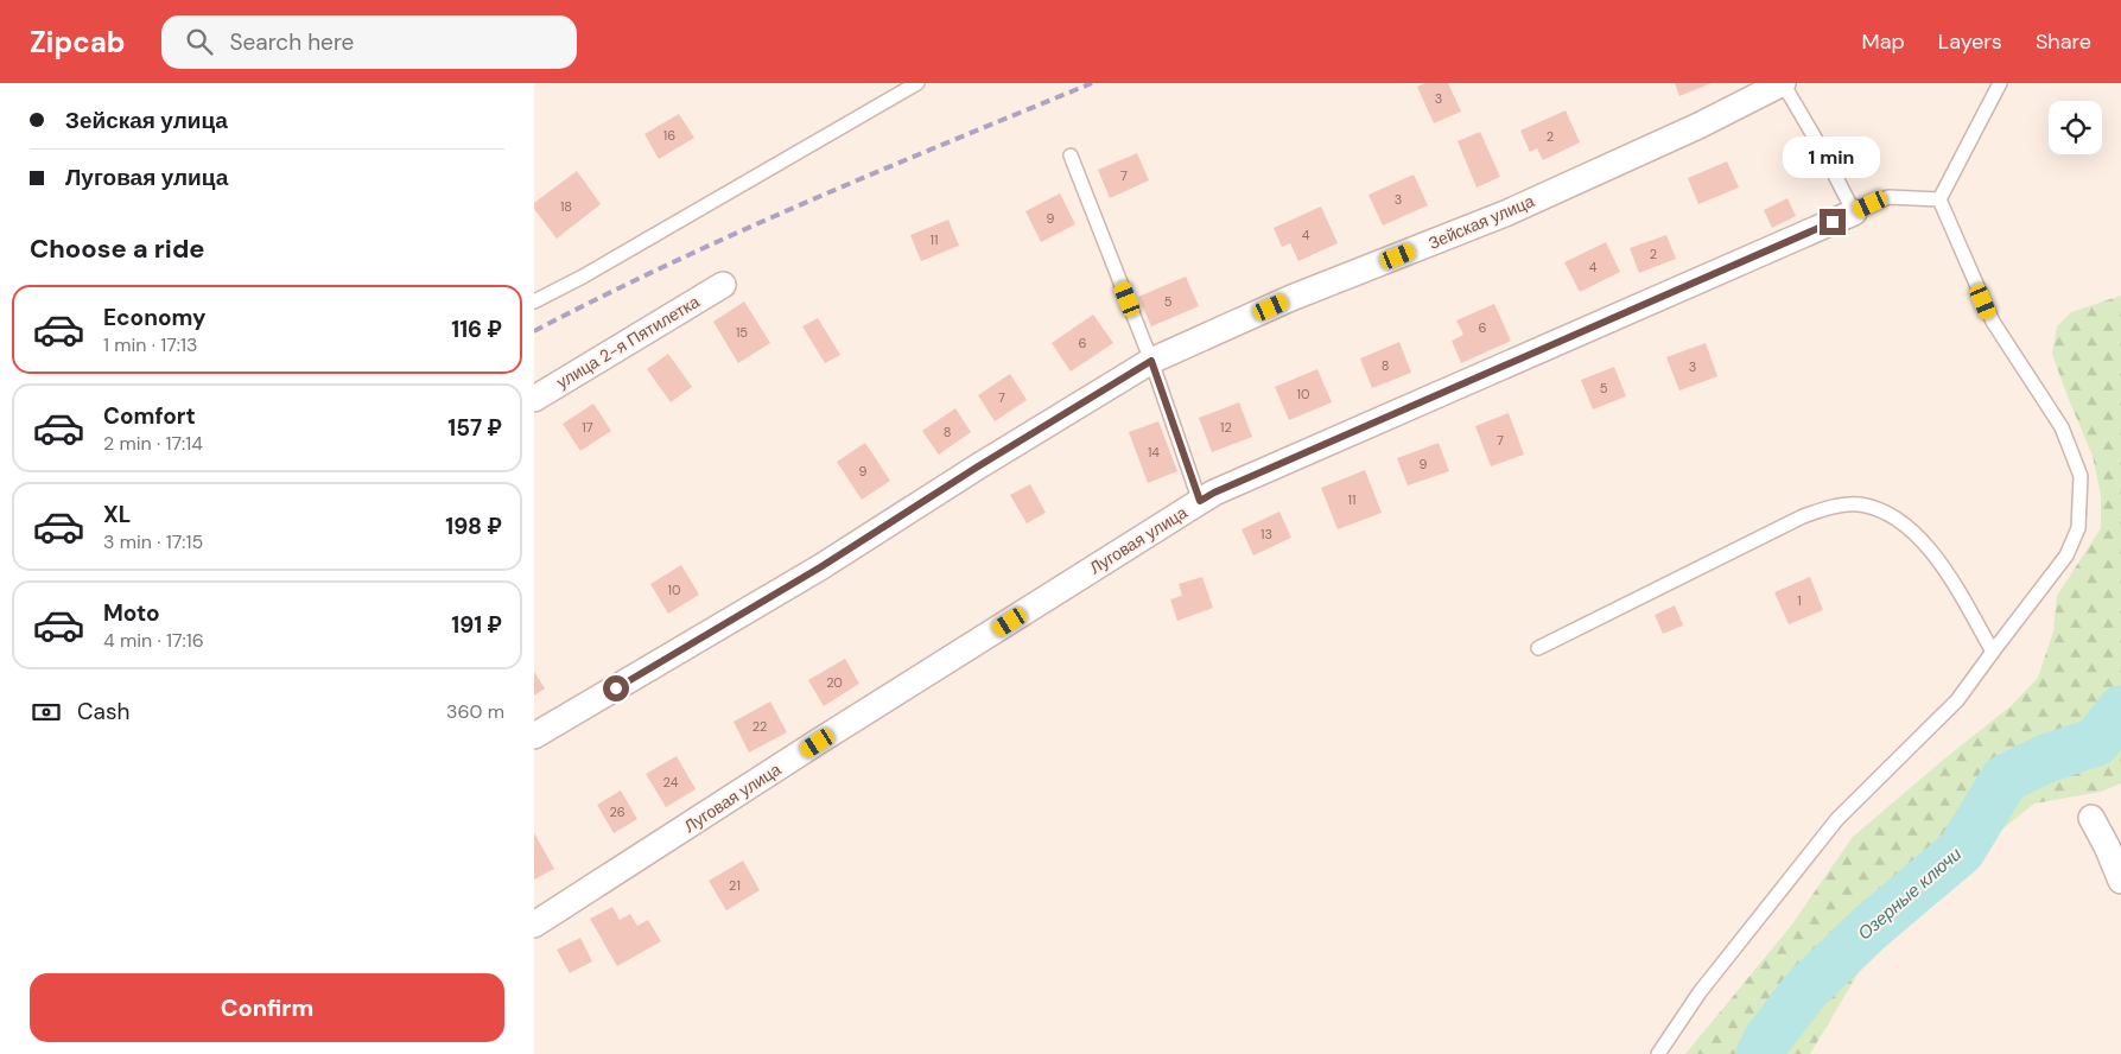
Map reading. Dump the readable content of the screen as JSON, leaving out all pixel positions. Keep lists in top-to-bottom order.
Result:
{
  "streets": {
    "street": ["Зейская улица", "улица 2-я Пятилетка", "Луговая улица"]
  },
  "water": ["Озерные ключи"],
  "house_numbers": [
    "3",
    "16",
    "2",
    "7",
    "3",
    "18",
    "9",
    "4",
    "11",
    "2",
    "4",
    "5",
    "6",
    "15",
    "6",
    "8",
    "3",
    "5",
    "10",
    "7",
    "17",
    "12",
    "8",
    "7",
    "14",
    "9",
    "9",
    "11",
    "13",
    "10",
    "1",
    "20",
    "22",
    "24",
    "26",
    "21"
  ],
  "page": {
    "header": "Zipcab",
    "search": "Search here",
    "nav": ["Map", "Layers", "Share"],
    "banner": ["Зейская улица", "Луговая улица"],
    "bubble": "1 min",
    "heading": "Choose a ride",
    "list": [
      {
        "name": "Economy",
        "note": "1 min · 17:13",
        "value": "116 ₽"
      },
      {
        "name": "Comfort",
        "note": "2 min · 17:14",
        "value": "157 ₽"
      },
      {
        "name": "XL",
        "note": "3 min · 17:15",
        "value": "198 ₽"
      },
      {
        "name": "Moto",
        "note": "4 min · 17:16",
        "value": "191 ₽"
      }
    ],
    "pay": ["Cash", "360 m"],
    "buttons": "Confirm"
  }
}
